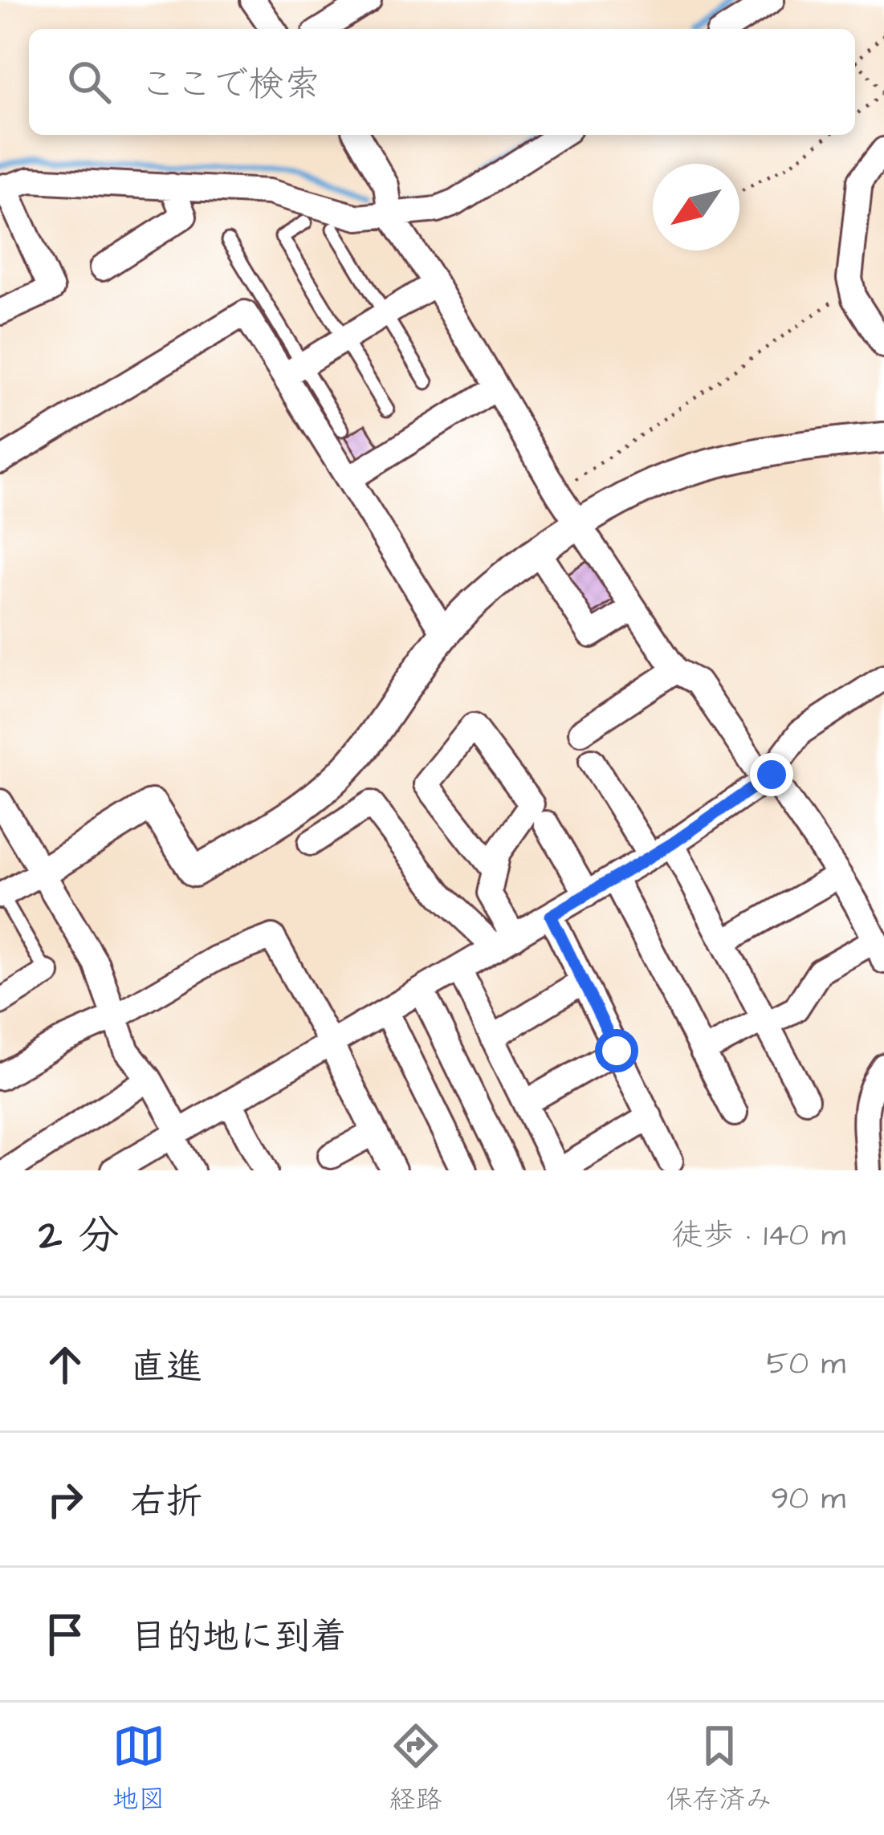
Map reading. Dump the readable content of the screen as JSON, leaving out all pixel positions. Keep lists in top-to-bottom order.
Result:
{
  "north": "bottom left",
  "page": {
    "search": "ここで検索",
    "heading": ["2 分", "徒歩 · 140 m"],
    "list": [
      ["直進", "50 m"],
      ["右折", "90 m"],
      "目的地に到着"
    ],
    "nav": ["地図", "経路", "保存済み"]
  }
}
